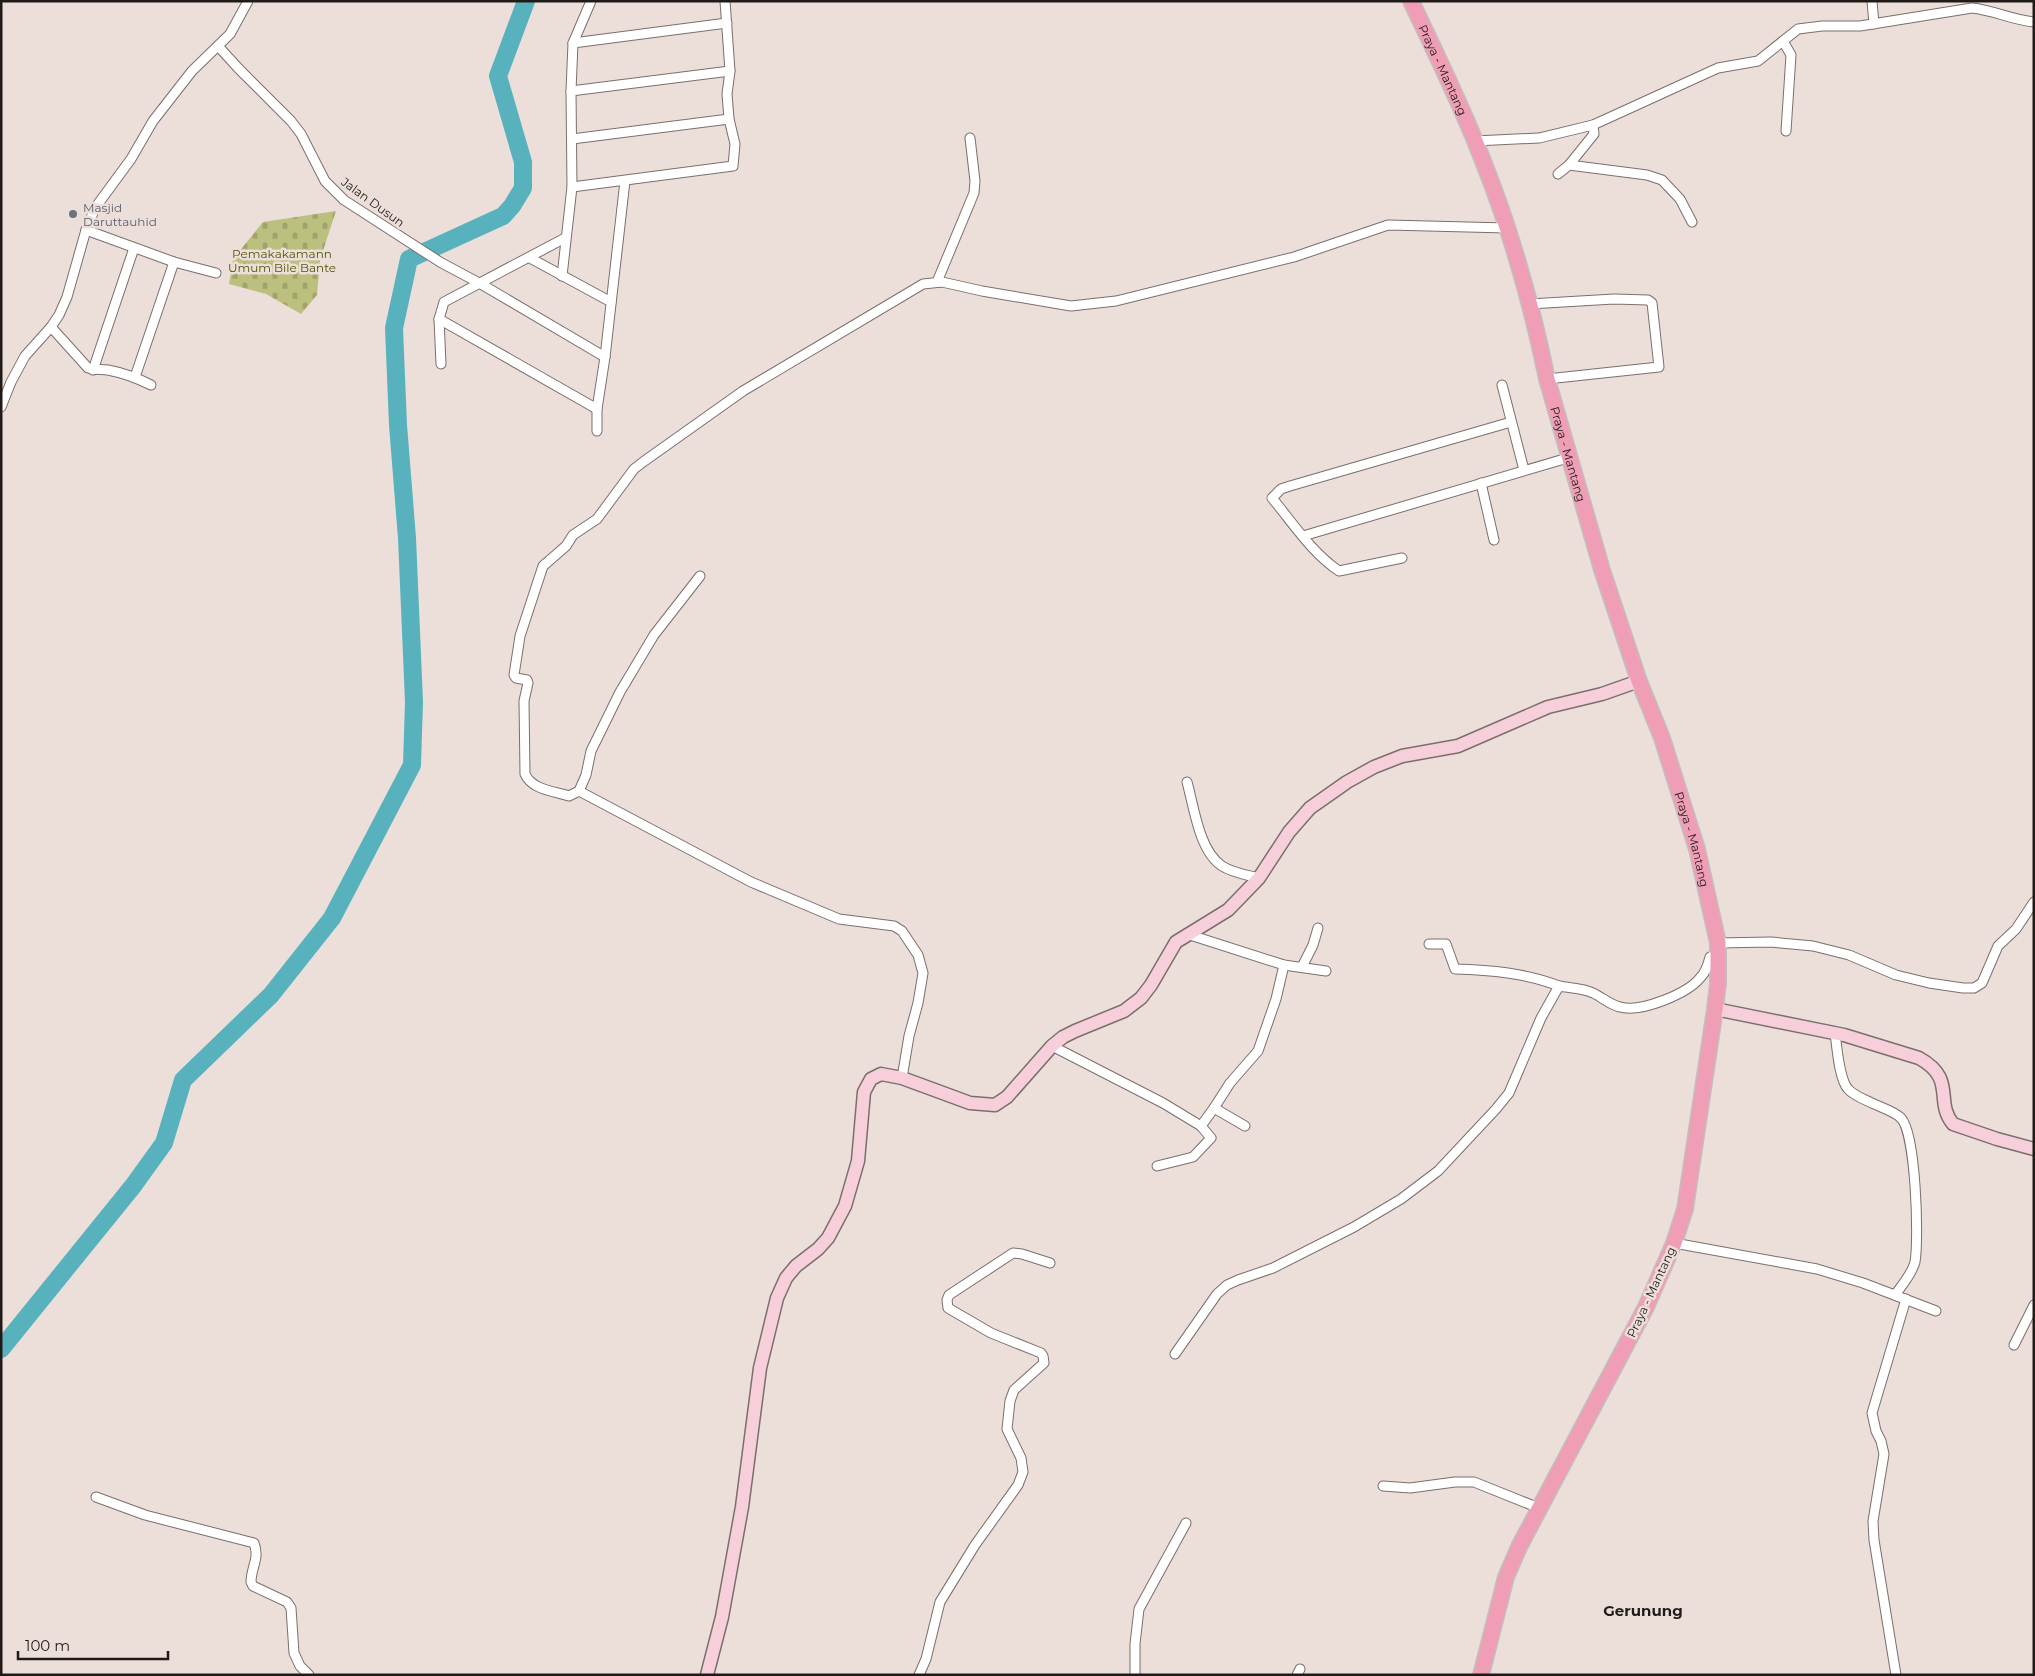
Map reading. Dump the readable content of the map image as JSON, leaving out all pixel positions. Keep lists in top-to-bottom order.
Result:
{
  "streets": {
    "main road": ["Praya - Mantang"],
    "street": ["Jalan Dusun"]
  },
  "districts": ["Gerunung"],
  "parks": ["Pemakakamann Umum Bile Bante"],
  "places": ["Masjid Daruttauhid"],
  "scale_bar": "100 m"
}
